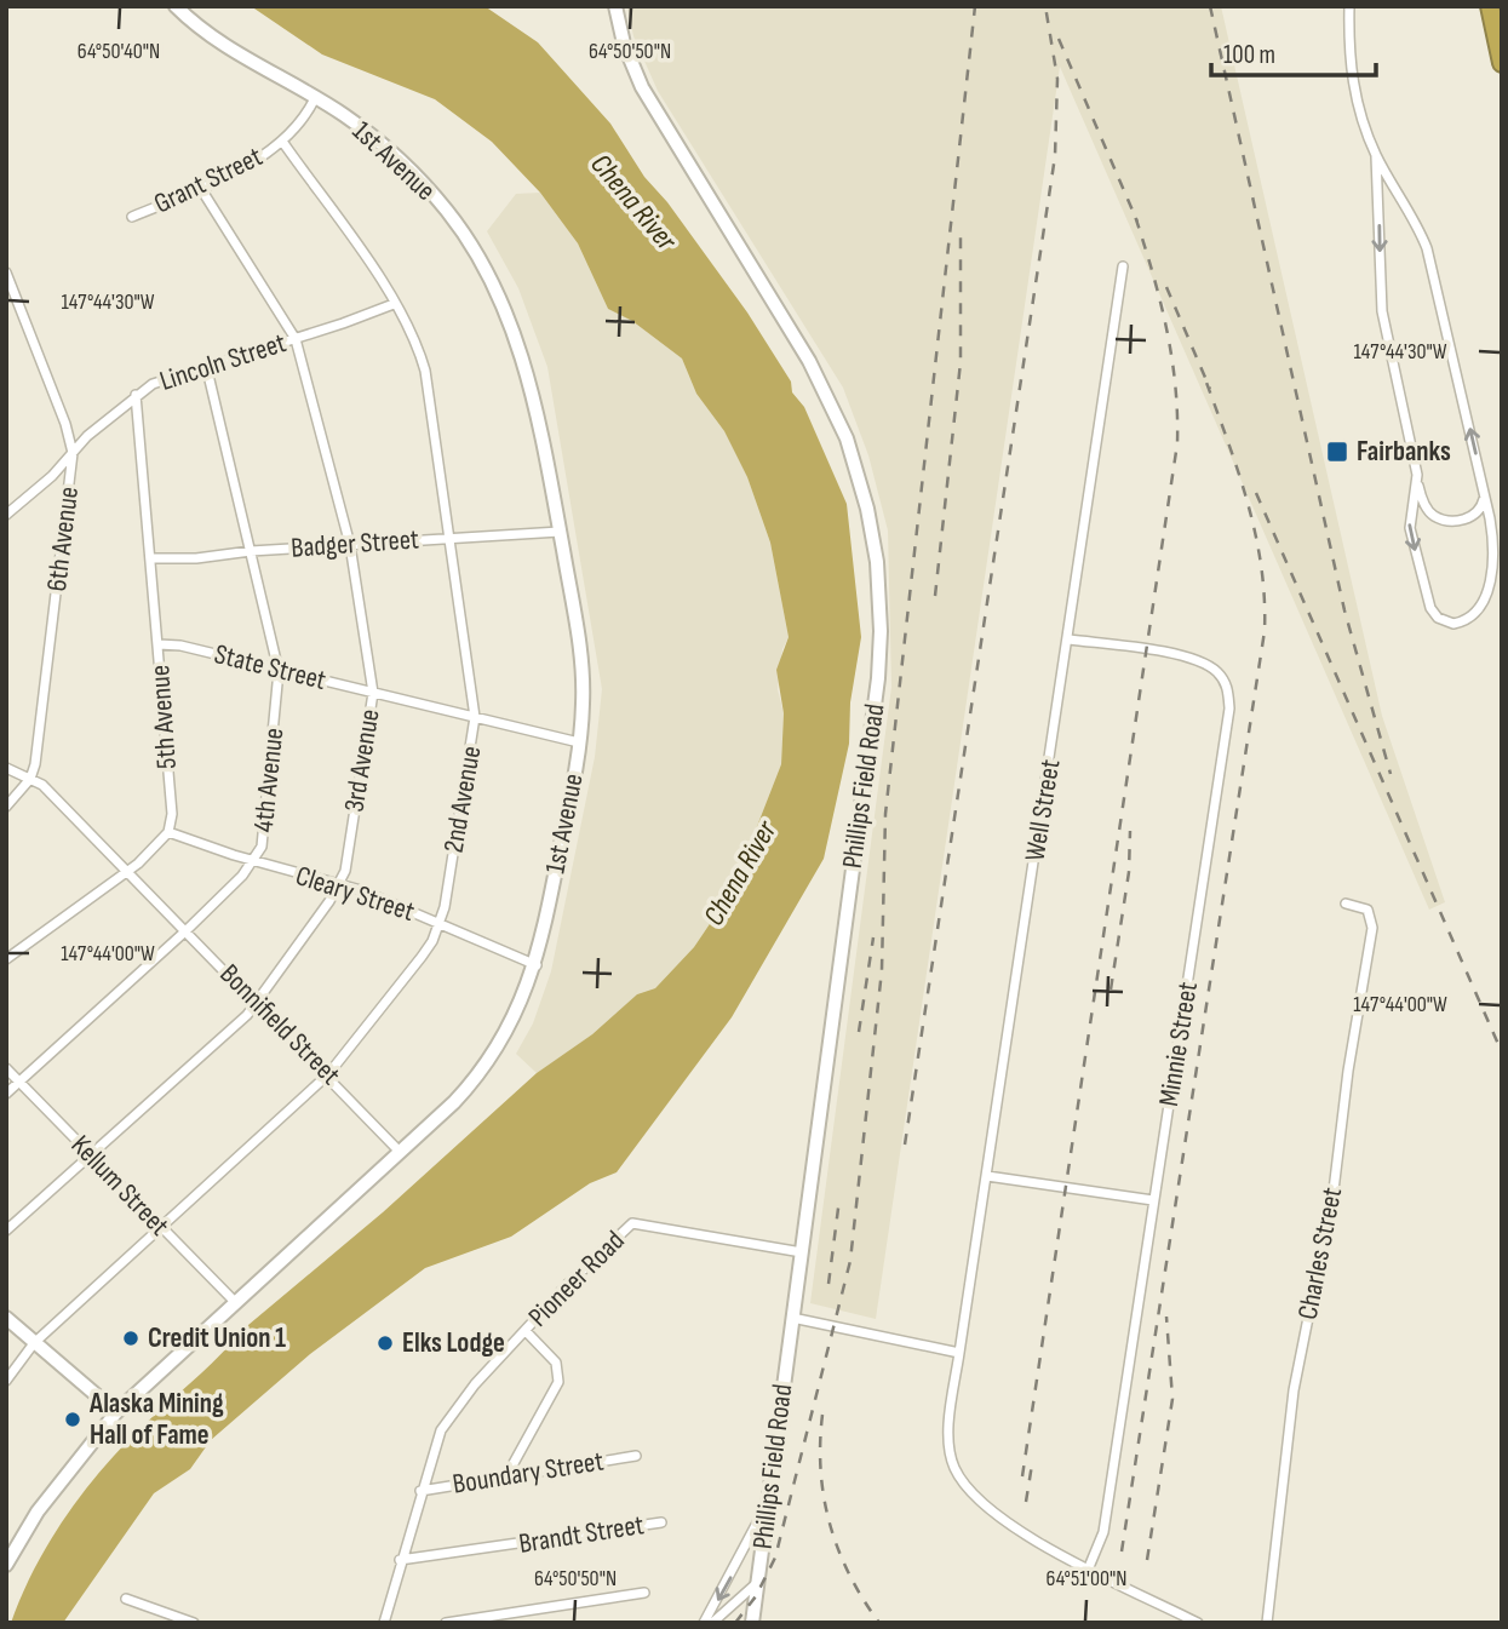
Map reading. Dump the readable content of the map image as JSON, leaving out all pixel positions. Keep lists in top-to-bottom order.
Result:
{
  "streets": {
    "street": [
      "1st Avenue",
      "Grant Street",
      "Lincoln Street",
      "6th Avenue",
      "Badger Street",
      "State Street",
      "5th Avenue",
      "3rd Avenue",
      "4th Avenue",
      "Phillips Field Road",
      "2nd Avenue",
      "Well Street",
      "Cleary Street",
      "Bonnifield Street",
      "Minnie Street",
      "Kellum Street",
      "Charles Street",
      "Pioneer Road",
      "Boundary Street",
      "Brandt Street"
    ]
  },
  "crossings": [
    ["1st Avenue", "Badger Street"],
    ["1st Avenue", "State Street"],
    ["1st Avenue", "Cleary Street"],
    ["1st Avenue", "Bonnifield Street"],
    ["1st Avenue", "Kellum Street"],
    ["Grant Street", "3rd Avenue"],
    ["Grant Street", "2nd Avenue"],
    ["Lincoln Street", "6th Avenue"],
    ["Lincoln Street", "5th Avenue"],
    ["Lincoln Street", "3rd Avenue"],
    ["Lincoln Street", "4th Avenue"],
    ["Lincoln Street", "2nd Avenue"],
    ["6th Avenue", "Bonnifield Street"],
    ["Badger Street", "5th Avenue"],
    ["Badger Street", "3rd Avenue"],
    ["Badger Street", "4th Avenue"],
    ["Badger Street", "2nd Avenue"],
    ["State Street", "5th Avenue"],
    ["State Street", "3rd Avenue"],
    ["State Street", "4th Avenue"],
    ["State Street", "2nd Avenue"],
    ["5th Avenue", "Cleary Street"],
    ["3rd Avenue", "Cleary Street"],
    ["3rd Avenue", "Bonnifield Street"],
    ["3rd Avenue", "Kellum Street"],
    ["4th Avenue", "Cleary Street"],
    ["4th Avenue", "Bonnifield Street"],
    ["4th Avenue", "Kellum Street"],
    ["Phillips Field Road", "Pioneer Road"],
    ["2nd Avenue", "Cleary Street"],
    ["2nd Avenue", "Bonnifield Street"],
    ["2nd Avenue", "Kellum Street"],
    ["Well Street", "Minnie Street"],
    ["Pioneer Road", "Boundary Street"],
    ["Pioneer Road", "Brandt Street"]
  ],
  "water": ["Chena River"],
  "places": {
    "transit": ["Fairbanks"],
    "other": ["Credit Union 1", "Elks Lodge", "Alaska Mining Hall of Fame"]
  },
  "scale_bar": "100 m",
  "coordinates": [
    "64°50'40\"N",
    "64°50'50\"N",
    "147°44'30\"W",
    "147°44'00\"W",
    "64°51'00\"N"
  ]
}
